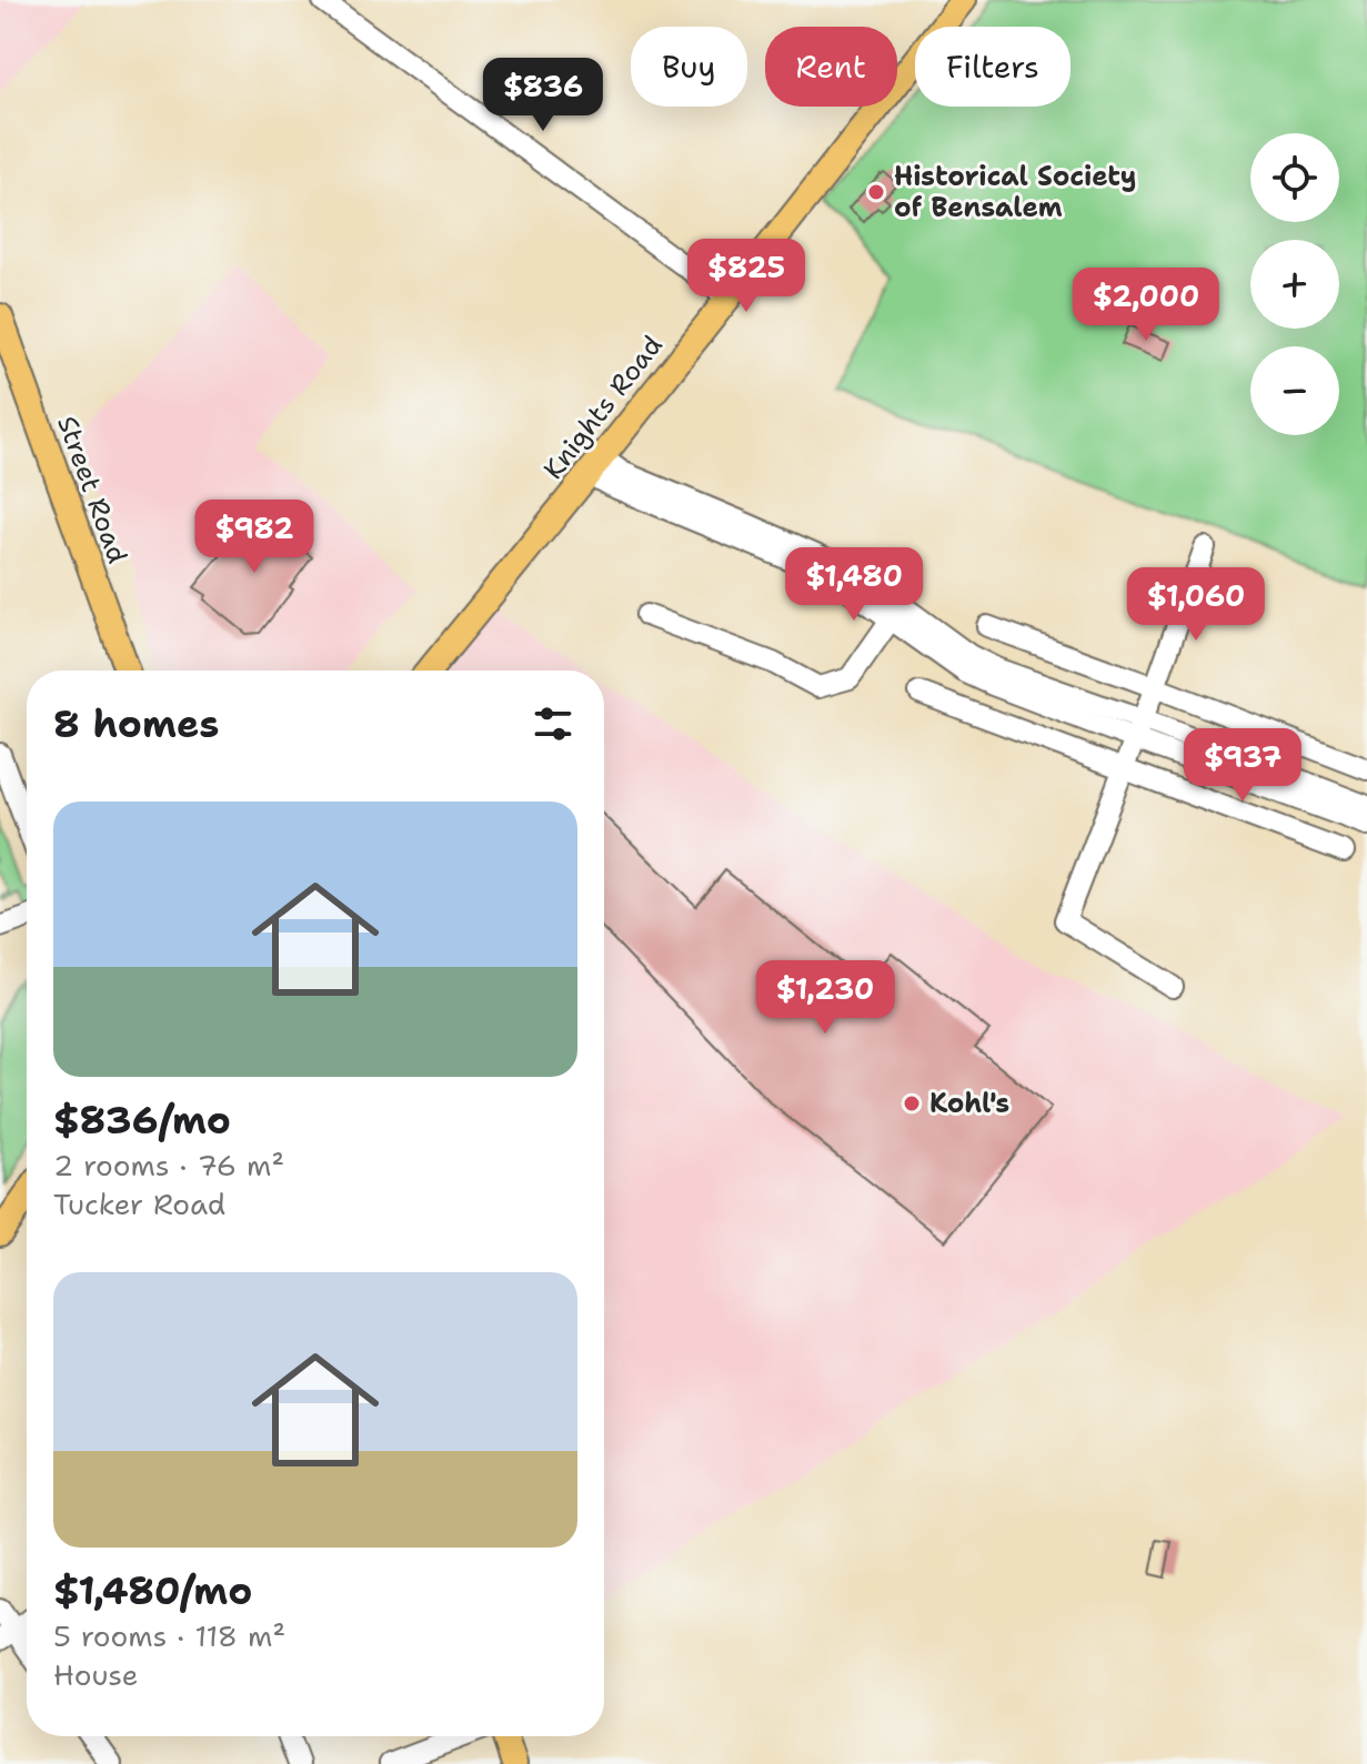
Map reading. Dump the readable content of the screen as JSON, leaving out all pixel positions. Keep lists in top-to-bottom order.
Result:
{
  "streets": {
    "main road": ["Knights Road", "Street Road"]
  },
  "places": ["Historical Society of Bensalem", "Kohl's"],
  "page": {
    "chip": ["Buy", "Rent", "Filters"],
    "price": [
      "$836",
      "$825",
      "$2,000",
      "$982",
      "$1,480",
      "$1,060",
      "$937",
      "$1,230"
    ],
    "map_buttons": ["+", "−"],
    "heading": "8 homes",
    "list": [
      {
        "name": "$836/mo",
        "note": "2 rooms · 76 m² · Tucker Road"
      },
      {
        "name": "$1,480/mo",
        "note": "5 rooms · 118 m² · House"
      }
    ]
  }
}
